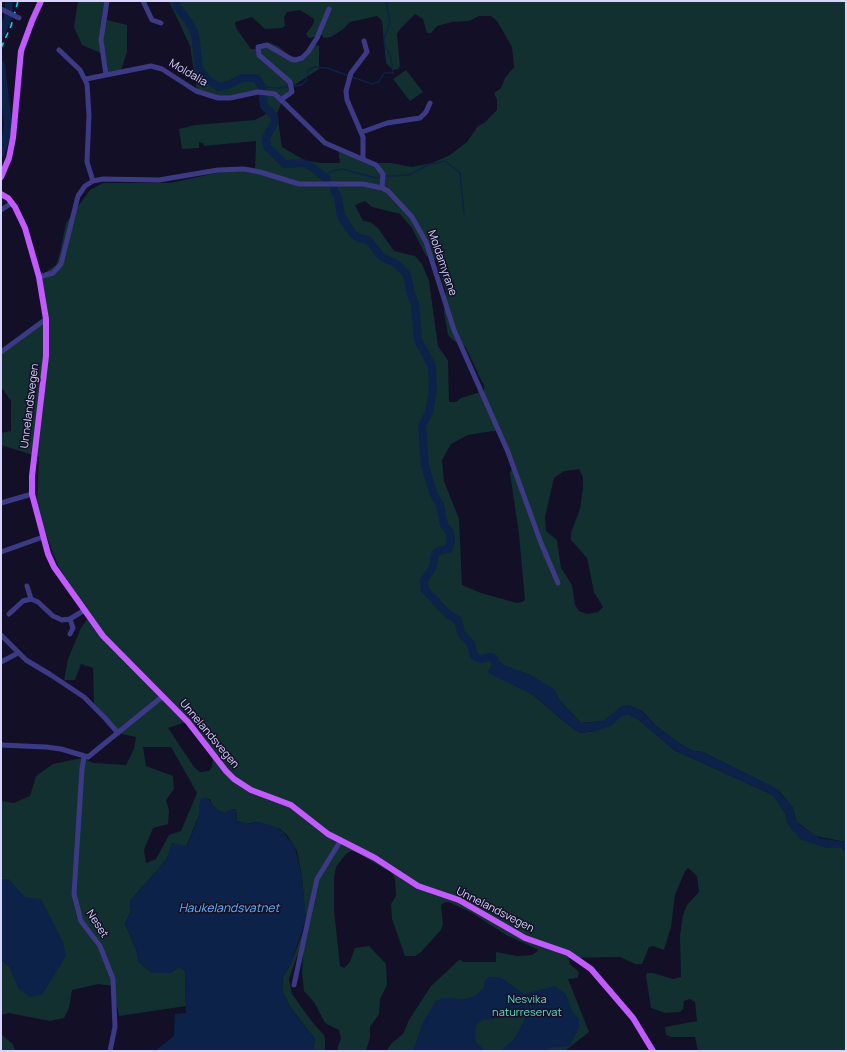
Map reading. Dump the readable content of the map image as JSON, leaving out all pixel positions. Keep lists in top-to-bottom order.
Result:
{
  "streets": {
    "main road": ["Unnelandsvegen"],
    "street": ["Moldalia", "Moldamyrane", "Neset"]
  },
  "crossings": [
    ["Moldalia", "Moldamyrane"]
  ],
  "water": ["Haukelandsvatnet"],
  "parks": ["Nesvika naturreservat"]
}
